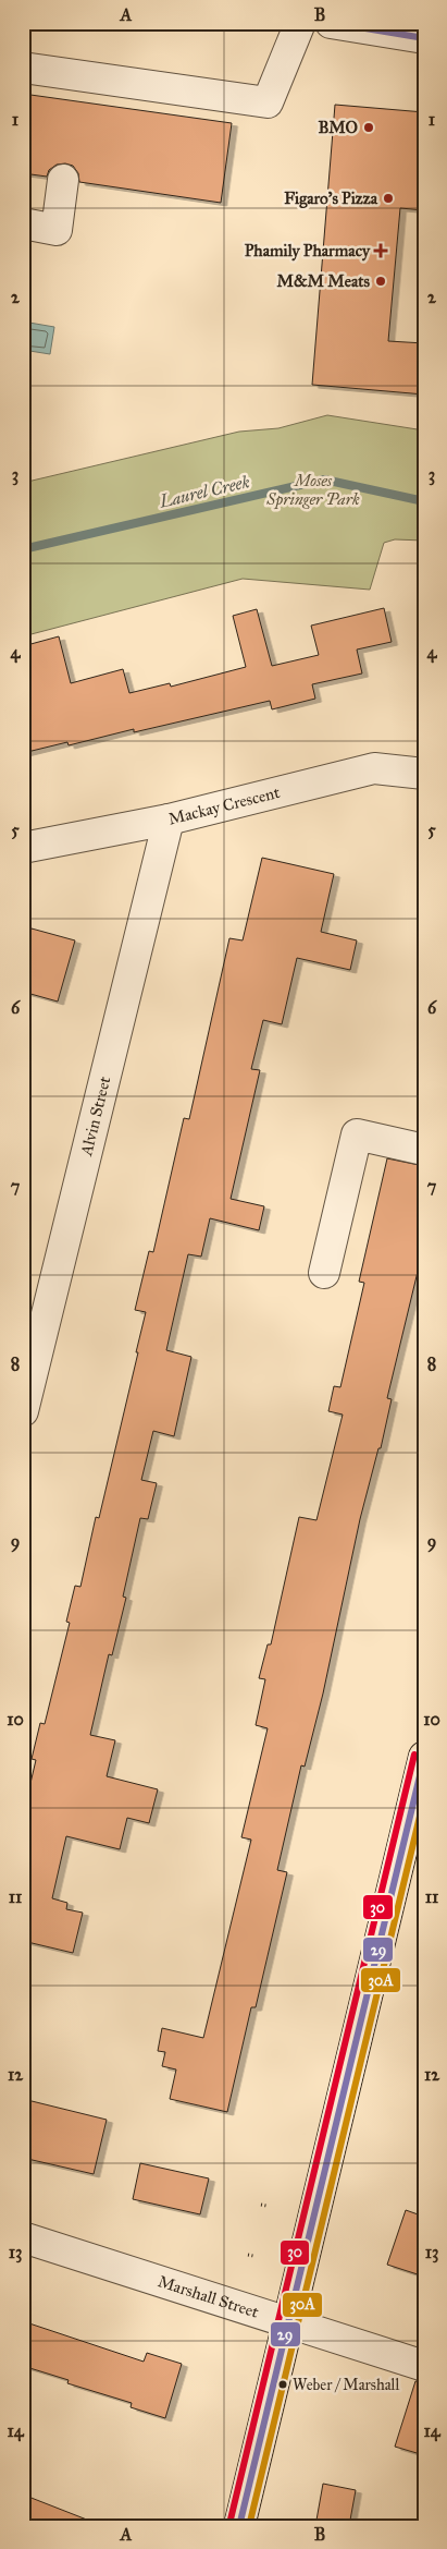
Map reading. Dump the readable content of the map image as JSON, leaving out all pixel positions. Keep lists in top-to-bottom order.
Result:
{
  "streets": {
    "street": ["Mackay Crescent", "Alvin Street", "Marshall Street"]
  },
  "crossings": [
    ["Mackay Crescent", "Alvin Street"]
  ],
  "water": ["Laurel Creek"],
  "parks": ["Moses Springer Park"],
  "places": {
    "other": [
      "BMO",
      "Figaro's Pizza",
      "M&M Meats",
      "Weber / Marshall"
    ],
    "health": ["Phamily Pharmacy"]
  },
  "lines": ["transit line 29", "transit line 30", "transit line 30A"],
  "grid": {
    "columns": ["A", "B"],
    "rows": [
      "1",
      "2",
      "3",
      "4",
      "5",
      "6",
      "7",
      "8",
      "9",
      "10",
      "11",
      "12",
      "13",
      "14"
    ]
  }
}
